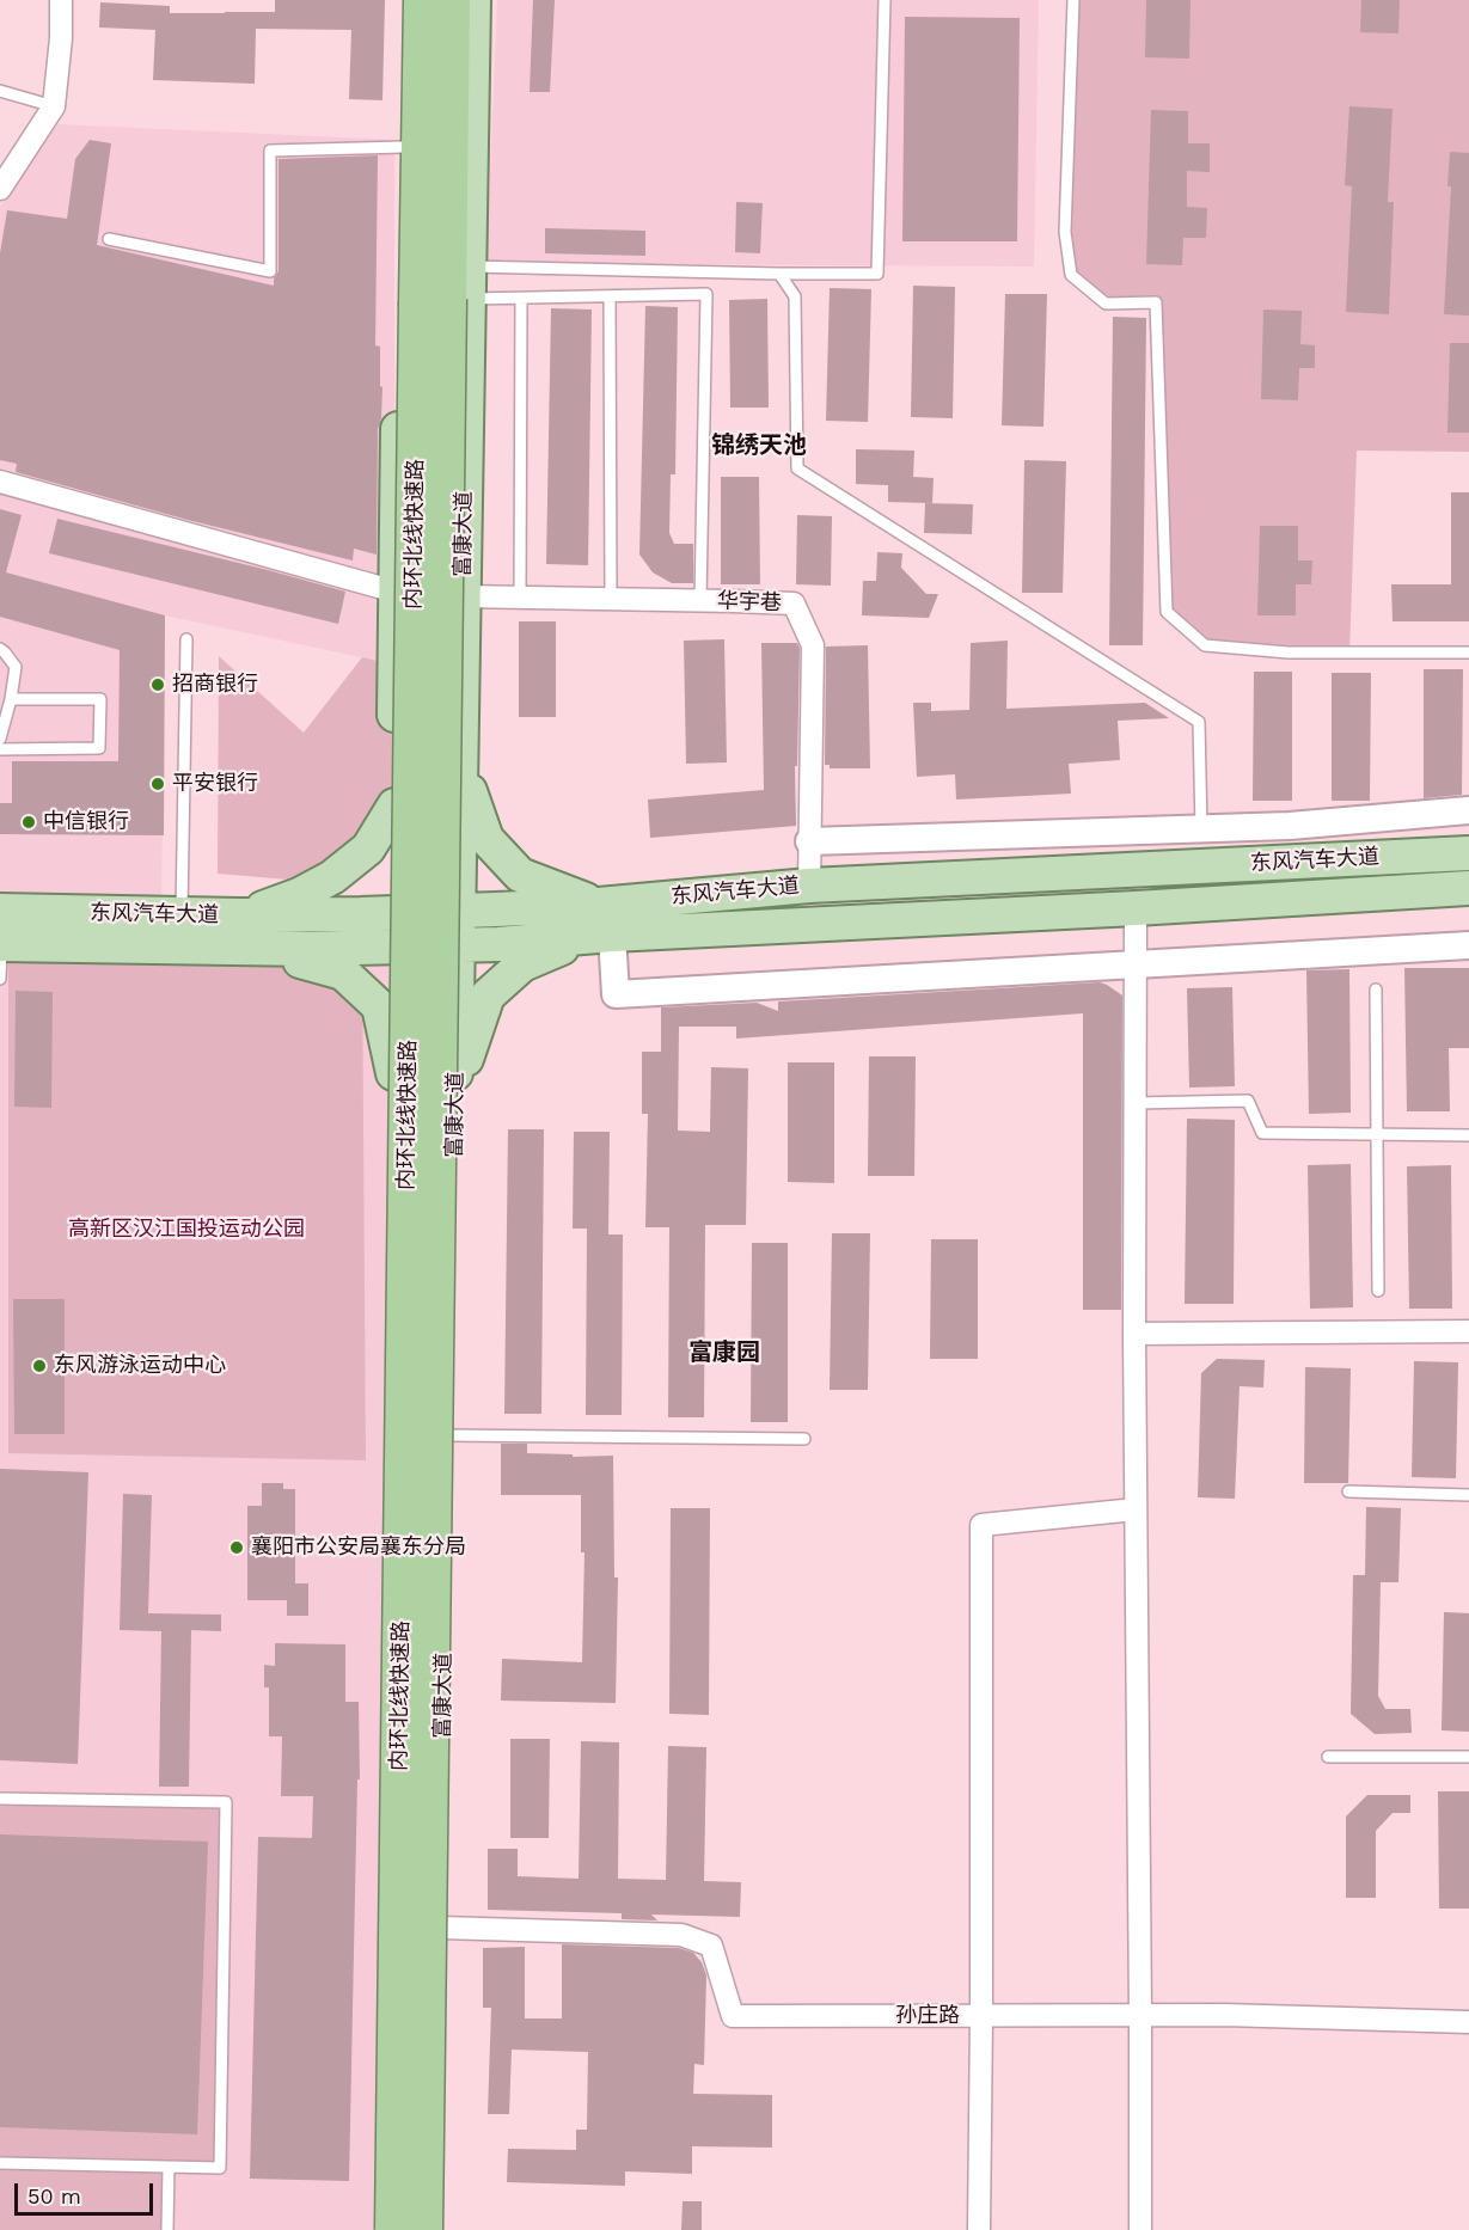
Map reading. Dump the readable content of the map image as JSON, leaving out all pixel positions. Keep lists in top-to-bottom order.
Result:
{
  "streets": {
    "highway": ["内环北线快速路"],
    "main road": ["富康大道", "东风汽车大道"],
    "street": ["华宇巷", "孙庄路"]
  },
  "crossings": [
    ["富康大道", "华宇巷"],
    ["富康大道", "东风汽车大道"],
    ["富康大道", "孙庄路"],
    ["华宇巷", "东风汽车大道"]
  ],
  "districts": ["锦绣天池", "富康园"],
  "parks": ["高新区汉江国投运动公园"],
  "places": [
    "招商银行",
    "平安银行",
    "中信银行",
    "东风游泳运动中心",
    "襄阳市公安局襄东分局"
  ],
  "scale_bar": "50 m"
}
